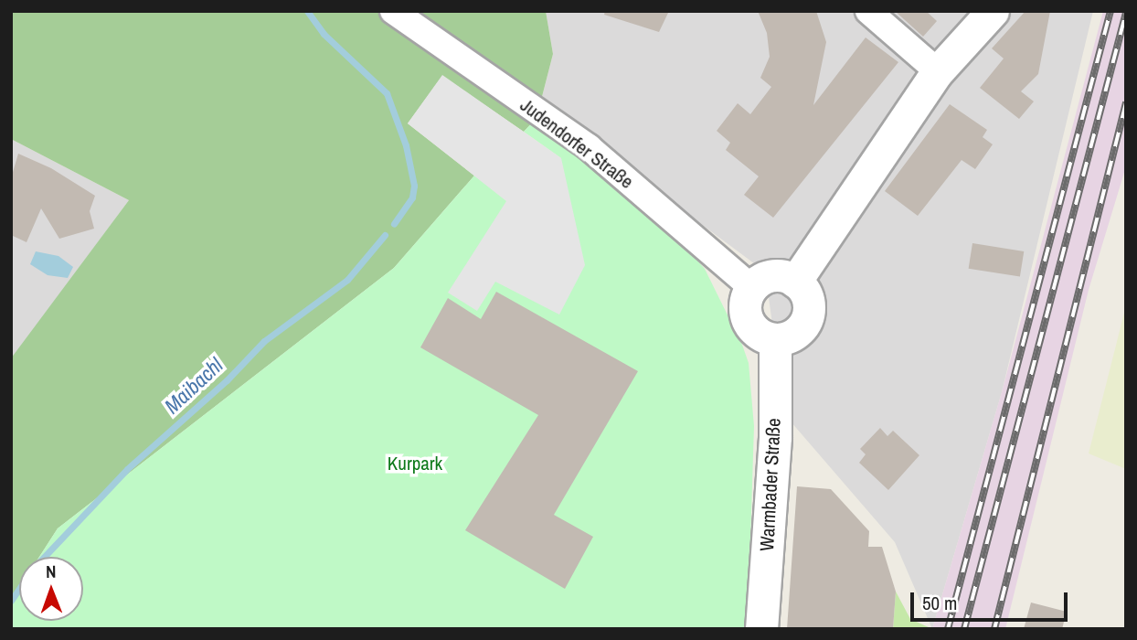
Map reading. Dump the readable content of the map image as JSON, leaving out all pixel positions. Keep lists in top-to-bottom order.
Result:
{
  "streets": {
    "street": ["Judendorfer Straße", "Warmbader Straße"]
  },
  "crossings": [
    ["Judendorfer Straße", "Warmbader Straße"]
  ],
  "water": ["Maibachl"],
  "parks": ["Kurpark"],
  "scale_bar": "50 m",
  "north": "top"
}
